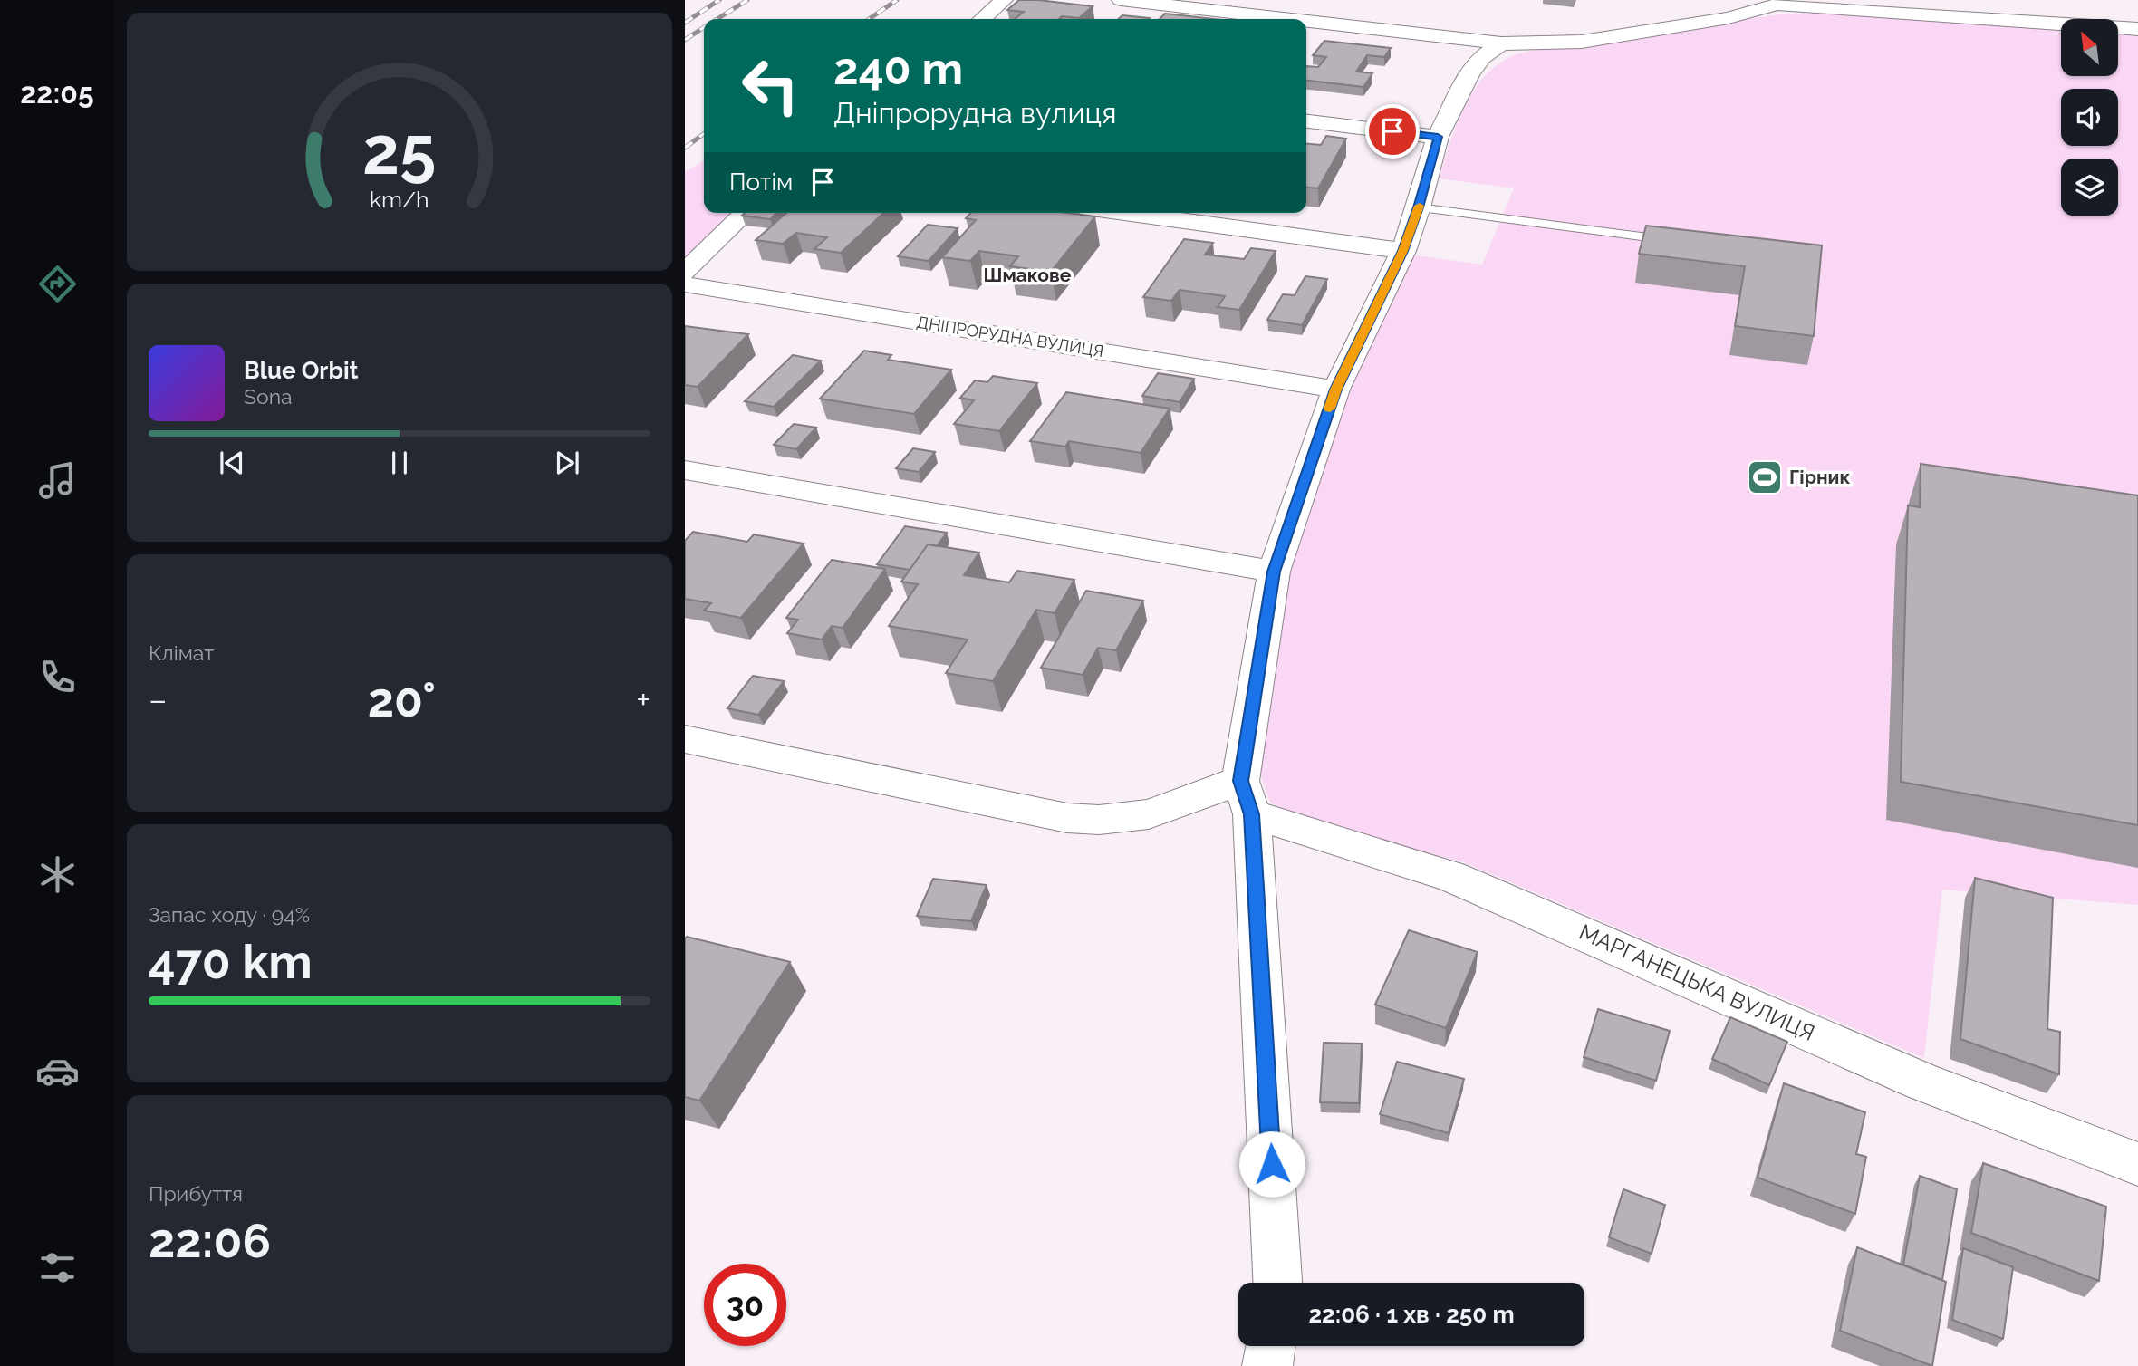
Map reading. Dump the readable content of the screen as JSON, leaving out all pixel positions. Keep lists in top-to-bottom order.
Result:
{
  "streets": {
    "street": ["ДНІПРОРУДНА ВУЛИЦЯ", "МАРГАНЕЦЬКА ВУЛИЦЯ"]
  },
  "districts": ["Шмакове"],
  "places": {
    "sports": ["Гірник"]
  },
  "north": "top left",
  "page": {
    "tabs": "22:05",
    "turn": ["240 m", "Дніпрорудна вулиця"],
    "then": "Потім",
    "song": ["Blue Orbit", "Sona"],
    "tile": [
      "Клімат",
      ["Запас ходу · 94%", "470 km"],
      ["Прибуття", "22:06"]
    ],
    "heat": ["−", "20°", "+"],
    "limit": "30",
    "trip": "22:06 · 1 хв · 250 m",
    "gauge": ["25", "km/h"]
  }
}
